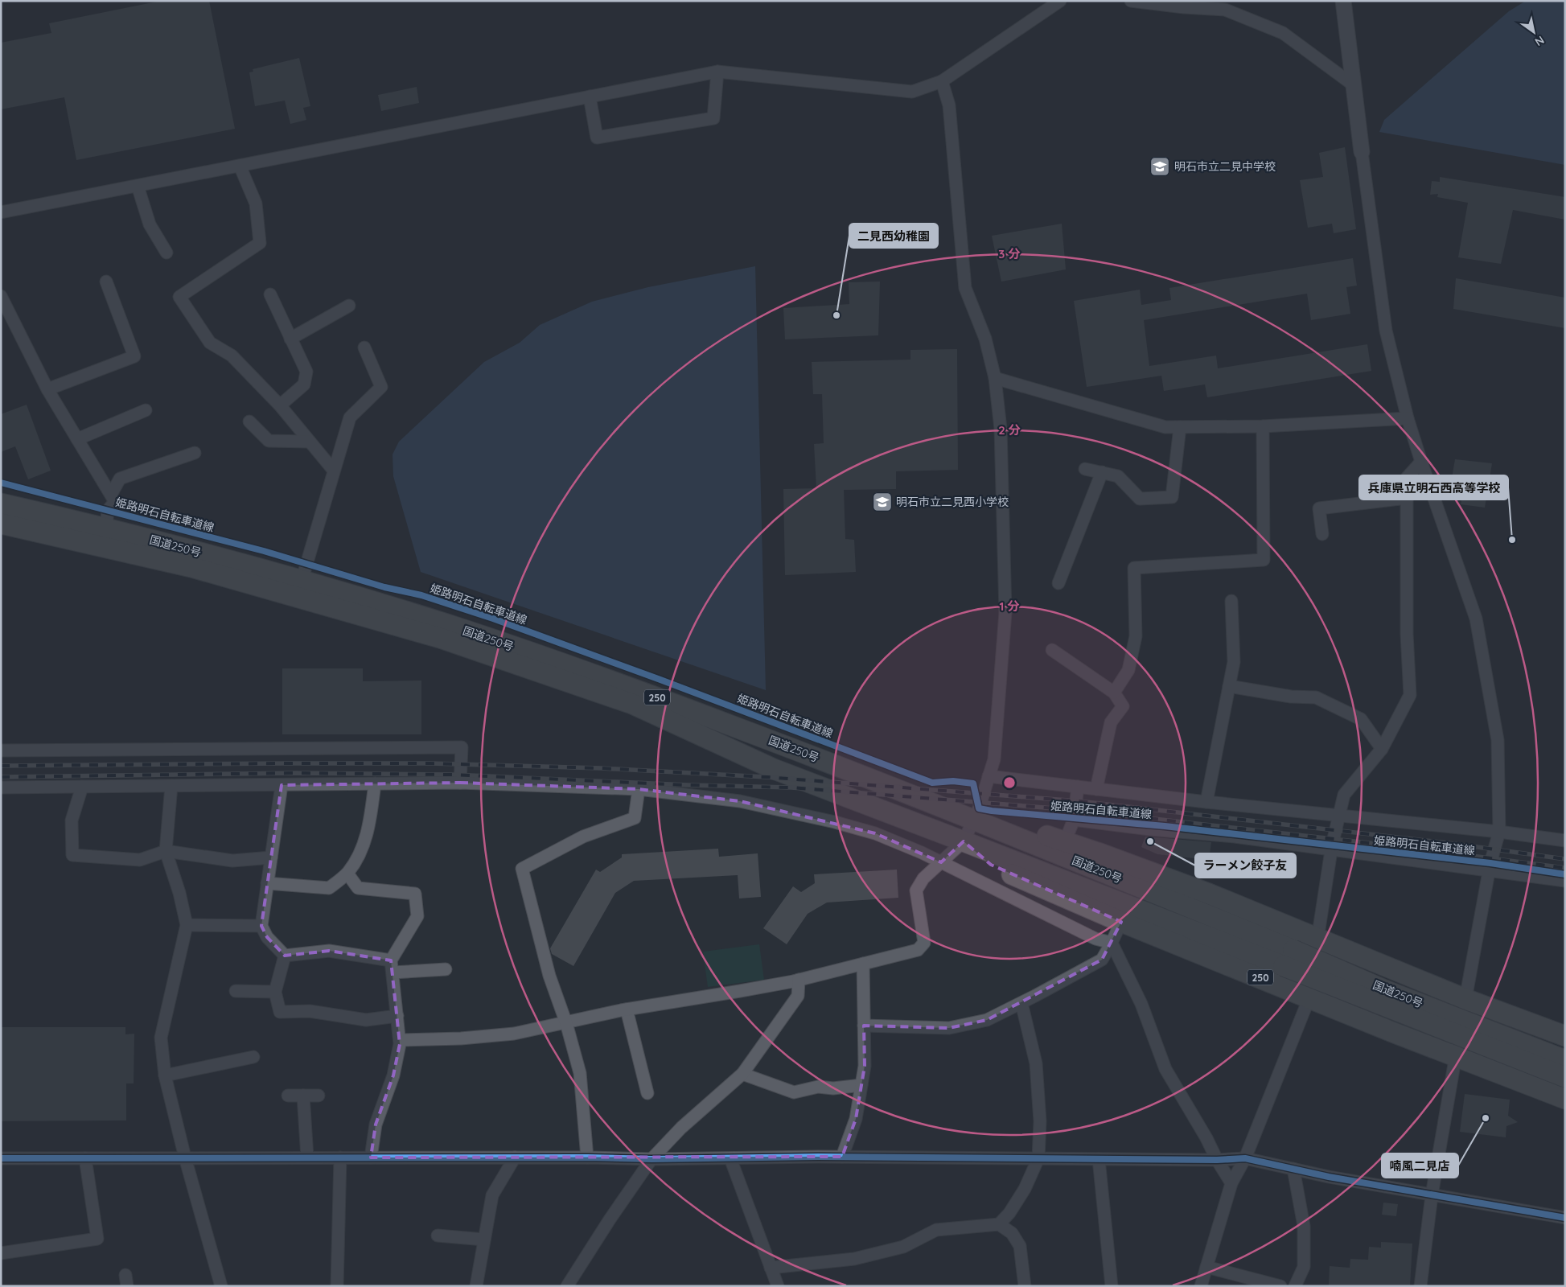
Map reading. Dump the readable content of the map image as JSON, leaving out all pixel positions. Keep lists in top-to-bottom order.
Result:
{
  "streets": {
    "highway": ["国道250号", "250"],
    "cycle path": ["姫路明石自転車道線"]
  },
  "crossings": [
    ["国道250号", "250"]
  ],
  "places": {
    "school or university": ["明石市立二見中学校", "明石市立二見西小学校"],
    "other": [
      "二見西幼稚園",
      "兵庫県立明石西高等学校",
      "ラーメン餃子友",
      "喃風二見店"
    ]
  },
  "north": "bottom right",
  "rings": ["3 分", "2 分", "1 分"]
}
